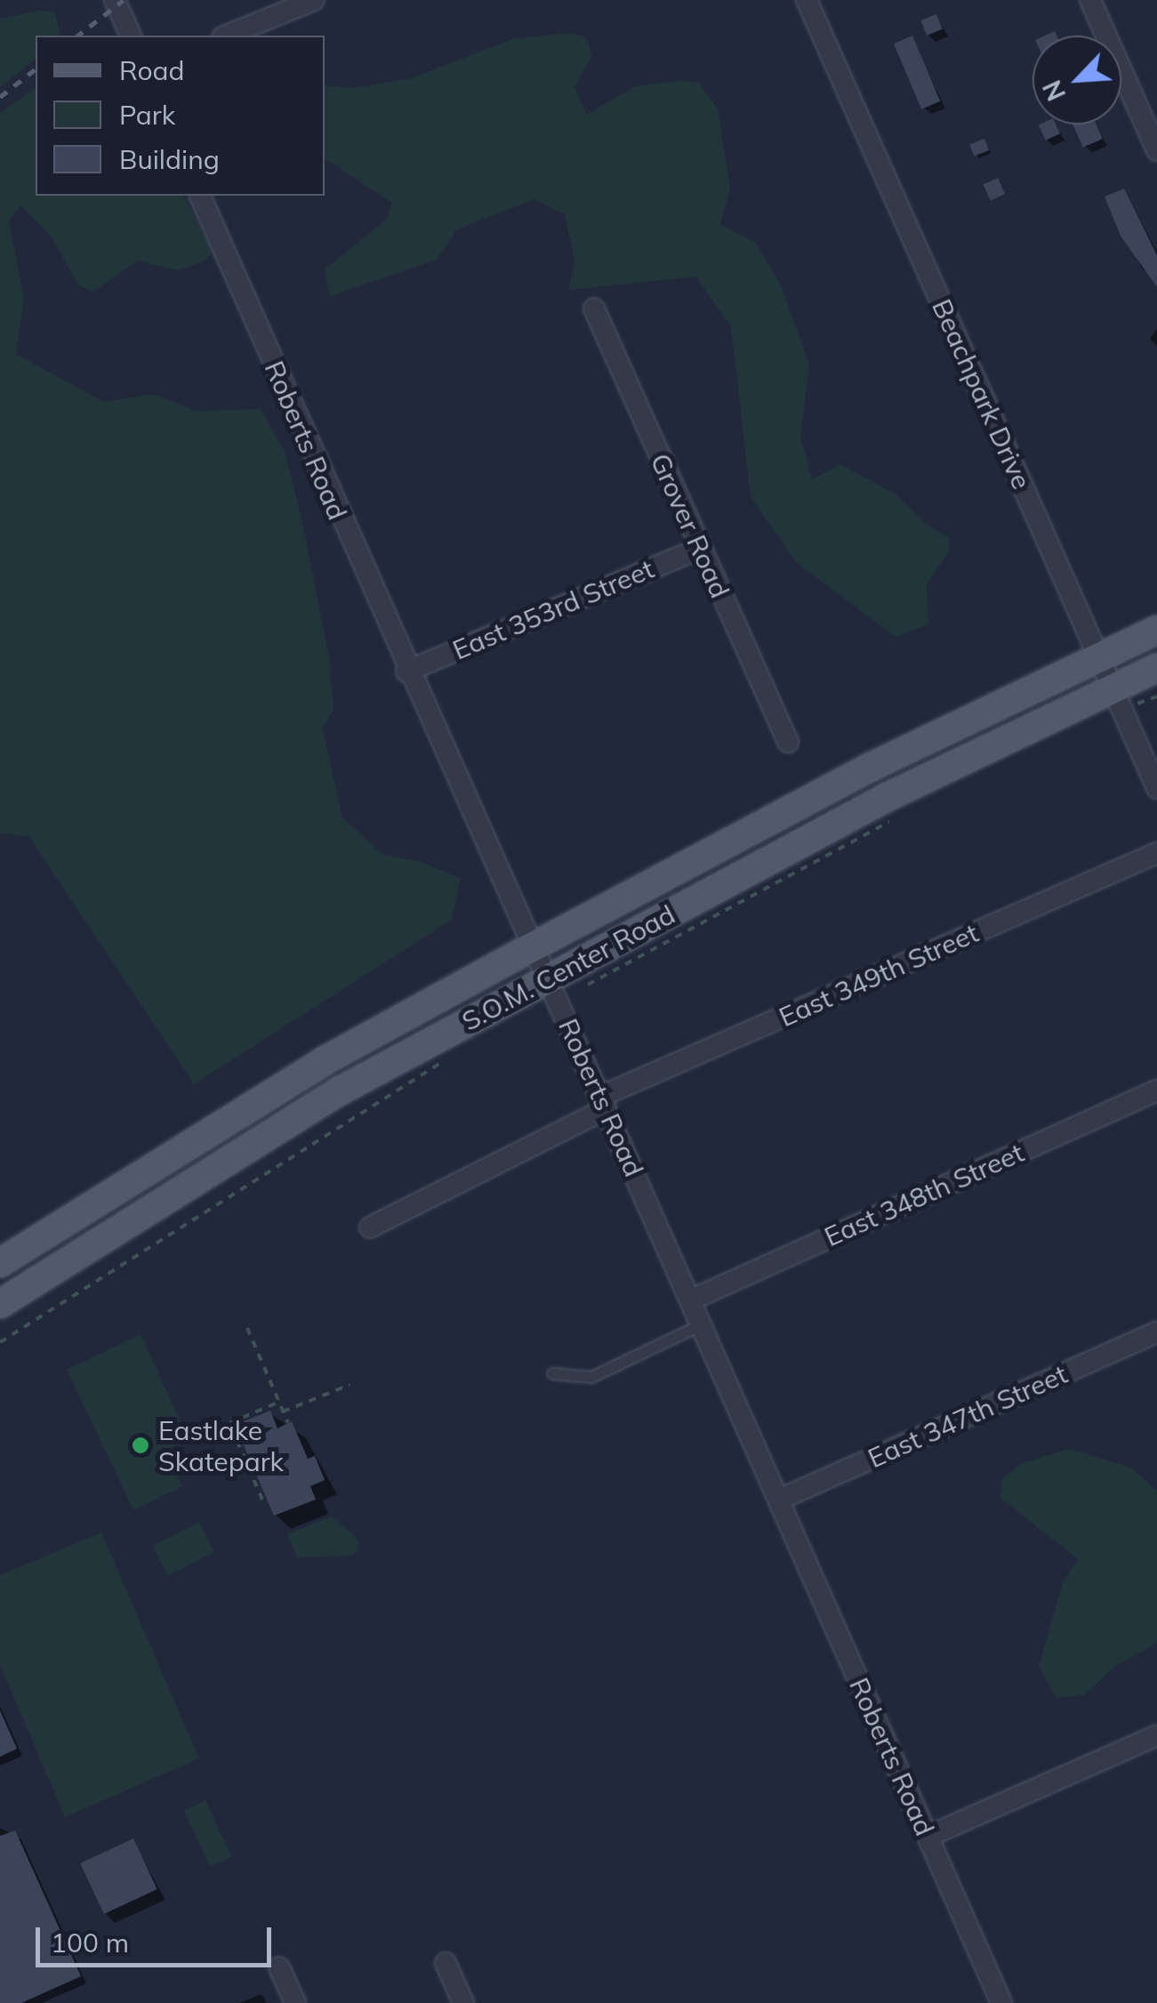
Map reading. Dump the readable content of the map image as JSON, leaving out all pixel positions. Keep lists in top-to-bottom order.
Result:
{
  "streets": {
    "main road": ["S.O.M. Center Road"],
    "street": [
      "Beachpark Drive",
      "Roberts Road",
      "Grover Road",
      "East 353rd Street",
      "East 349th Street",
      "East 348th Street",
      "East 347th Street"
    ]
  },
  "crossings": [
    ["Beachpark Drive", "S.O.M. Center Road"],
    ["Roberts Road", "East 353rd Street"],
    ["Roberts Road", "S.O.M. Center Road"],
    ["Roberts Road", "East 349th Street"],
    ["Roberts Road", "East 348th Street"],
    ["Roberts Road", "East 347th Street"],
    ["Grover Road", "East 353rd Street"]
  ],
  "places": ["Eastlake Skatepark"],
  "legend": ["Road", "Park", "Building"],
  "scale_bar": "100 m",
  "north": "bottom left"
}
